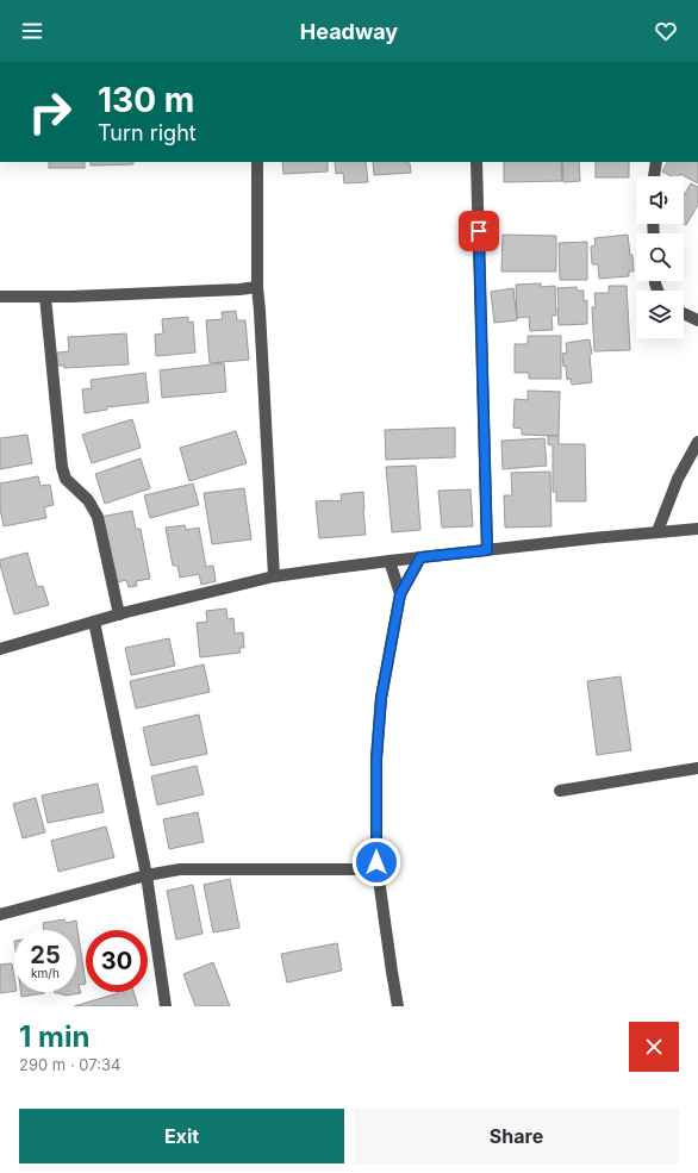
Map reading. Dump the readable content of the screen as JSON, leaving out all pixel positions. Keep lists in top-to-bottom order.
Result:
{
  "page": {
    "header": "Headway",
    "turn": ["130 m", "Turn right"],
    "speed": "25 km/h",
    "limit": "30",
    "heading": ["1 min", "290 m · 07:34"],
    "buttons": ["Exit", "Share"]
  }
}
